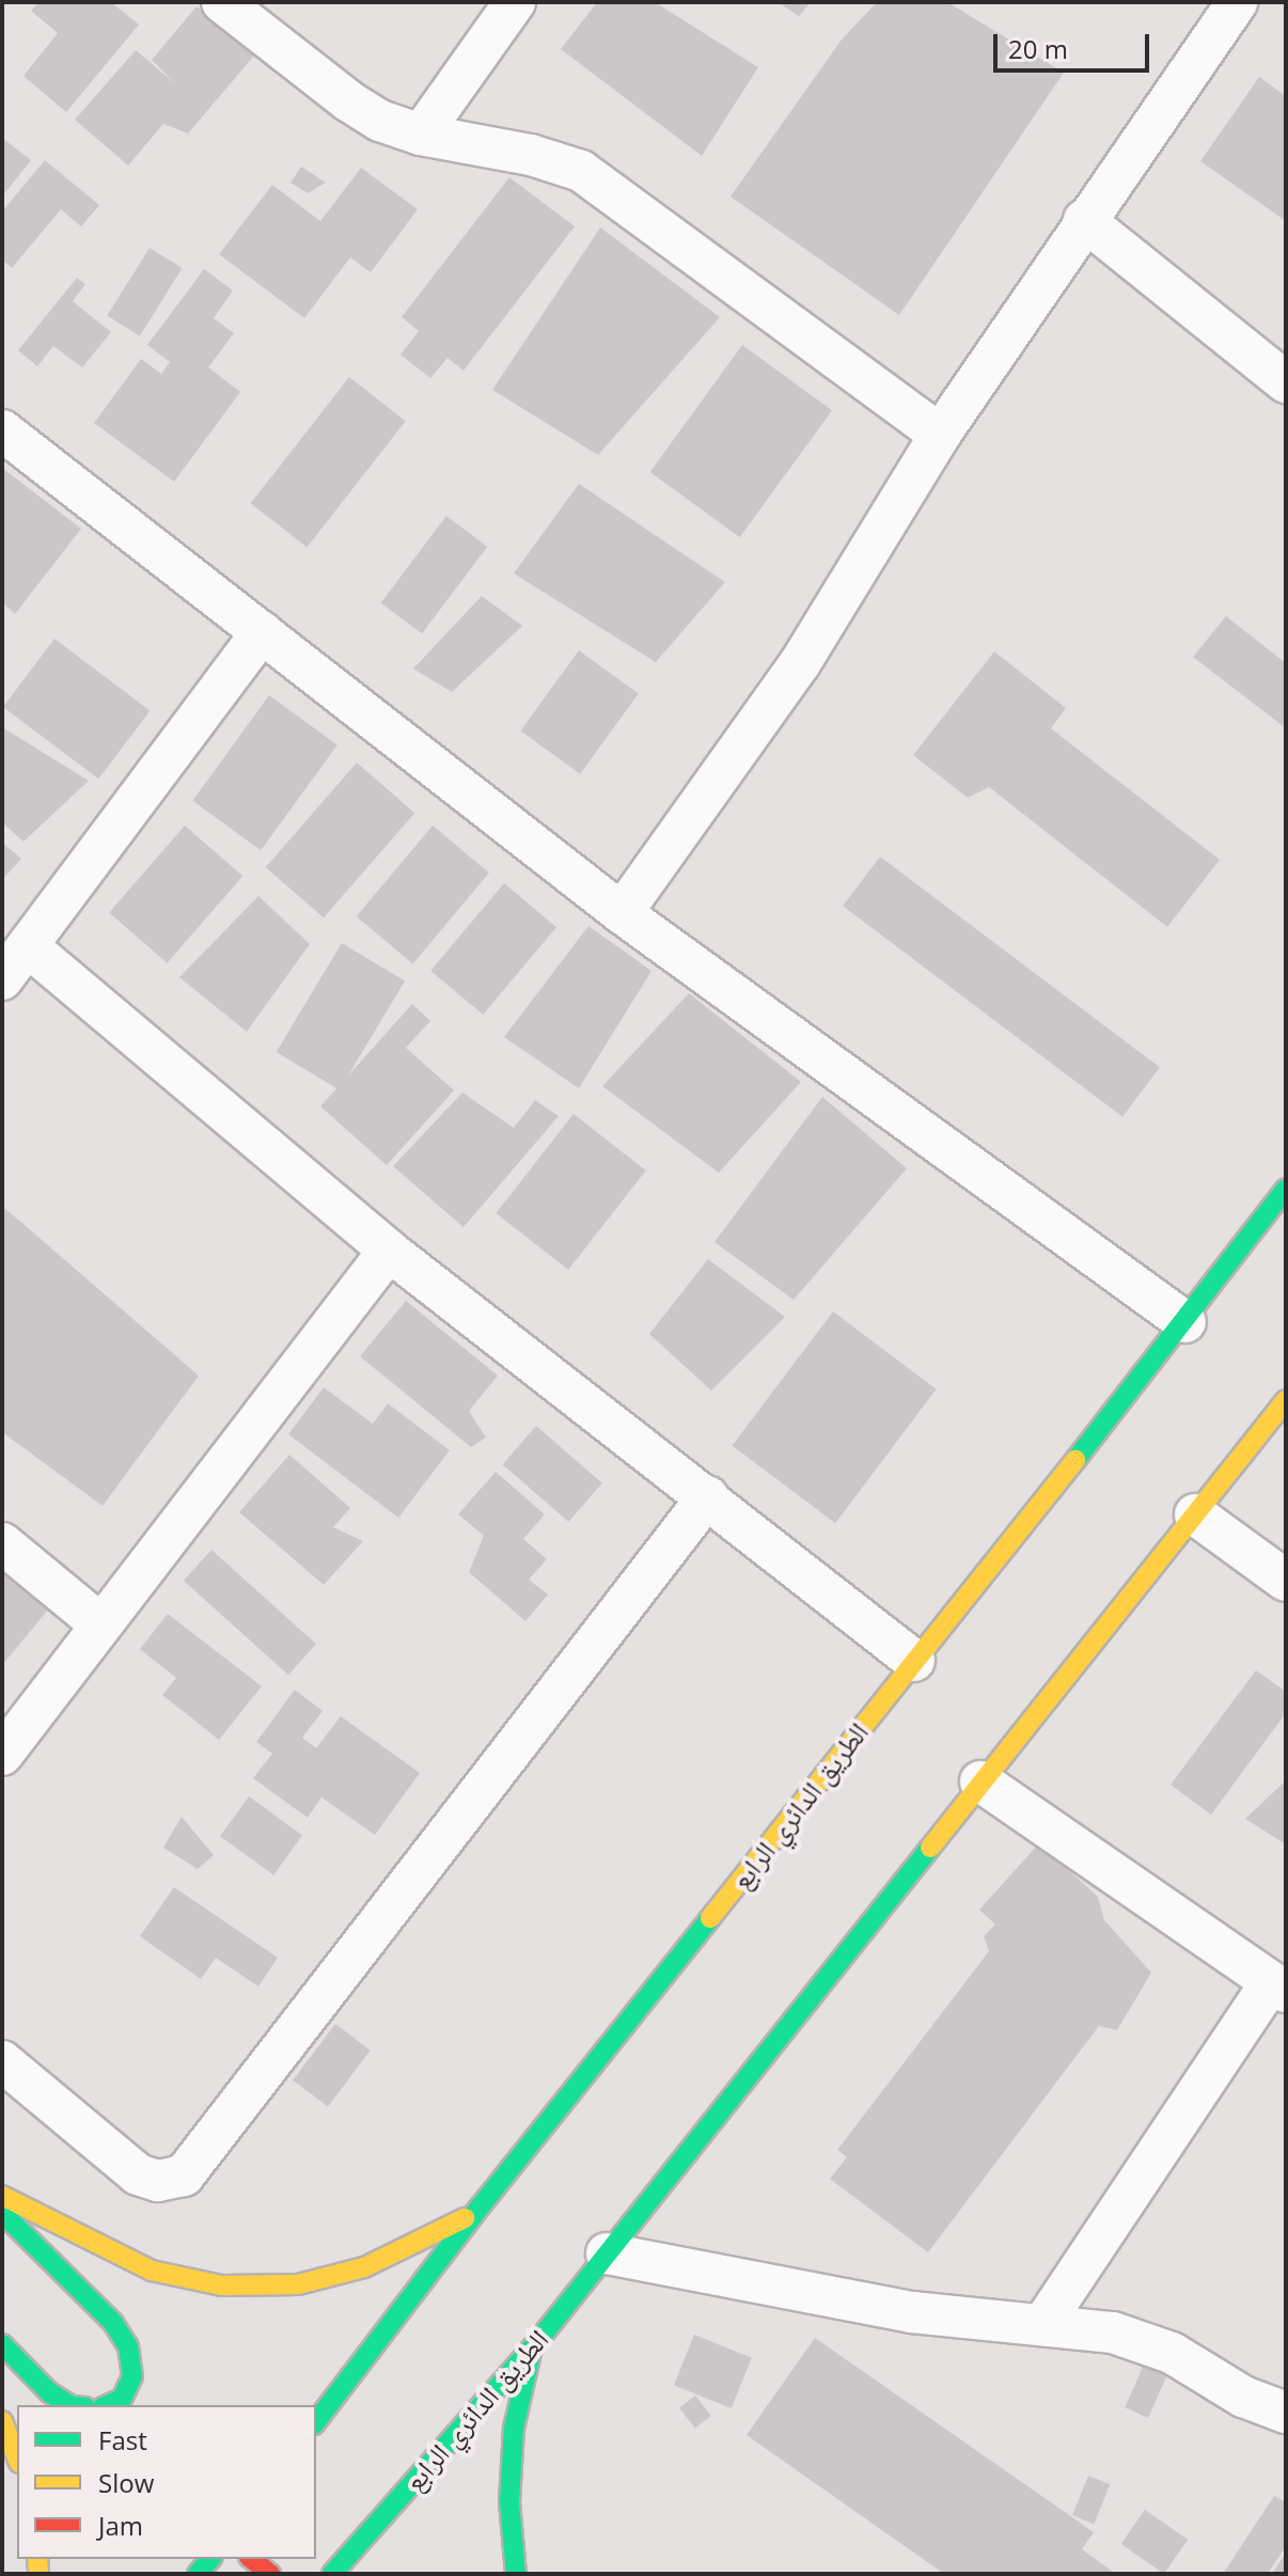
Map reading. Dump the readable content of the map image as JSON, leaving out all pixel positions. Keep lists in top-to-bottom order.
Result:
{
  "streets": {
    "main road": ["الطريق الدائري الرابع"]
  },
  "legend": ["Fast", "Slow", "Jam"],
  "scale_bar": "20 m"
}
